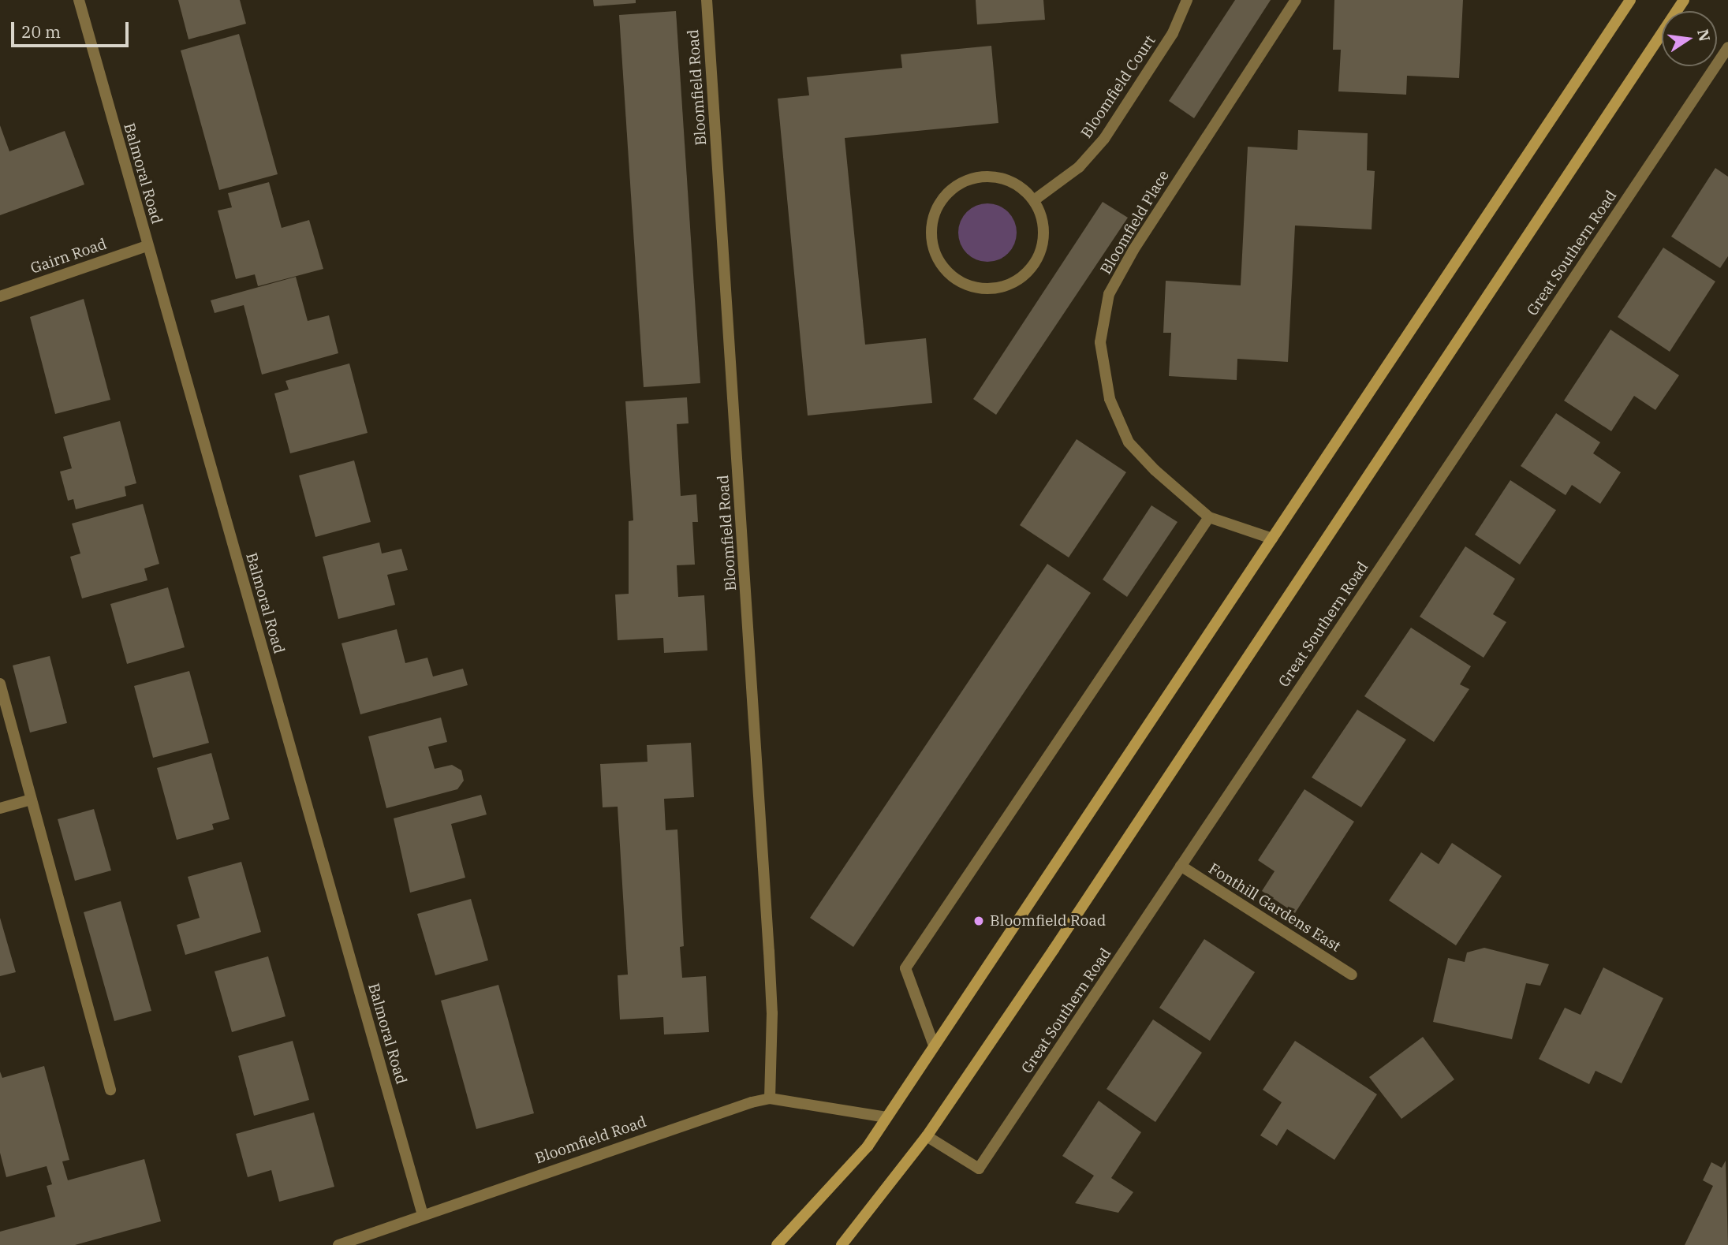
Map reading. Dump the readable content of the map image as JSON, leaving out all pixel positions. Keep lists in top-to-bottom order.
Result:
{
  "streets": {
    "street": [
      "Bloomfield Court",
      "Bloomfield Road",
      "Balmoral Road",
      "Bloomfield Place",
      "Great Southern Road",
      "Gairn Road",
      "Fonthill Gardens East"
    ]
  },
  "crossings": [
    ["Bloomfield Road", "Balmoral Road"],
    ["Balmoral Road", "Gairn Road"],
    ["Great Southern Road", "Fonthill Gardens East"]
  ],
  "places": ["Bloomfield Road"],
  "scale_bar": "20 m",
  "north": "right"
}
